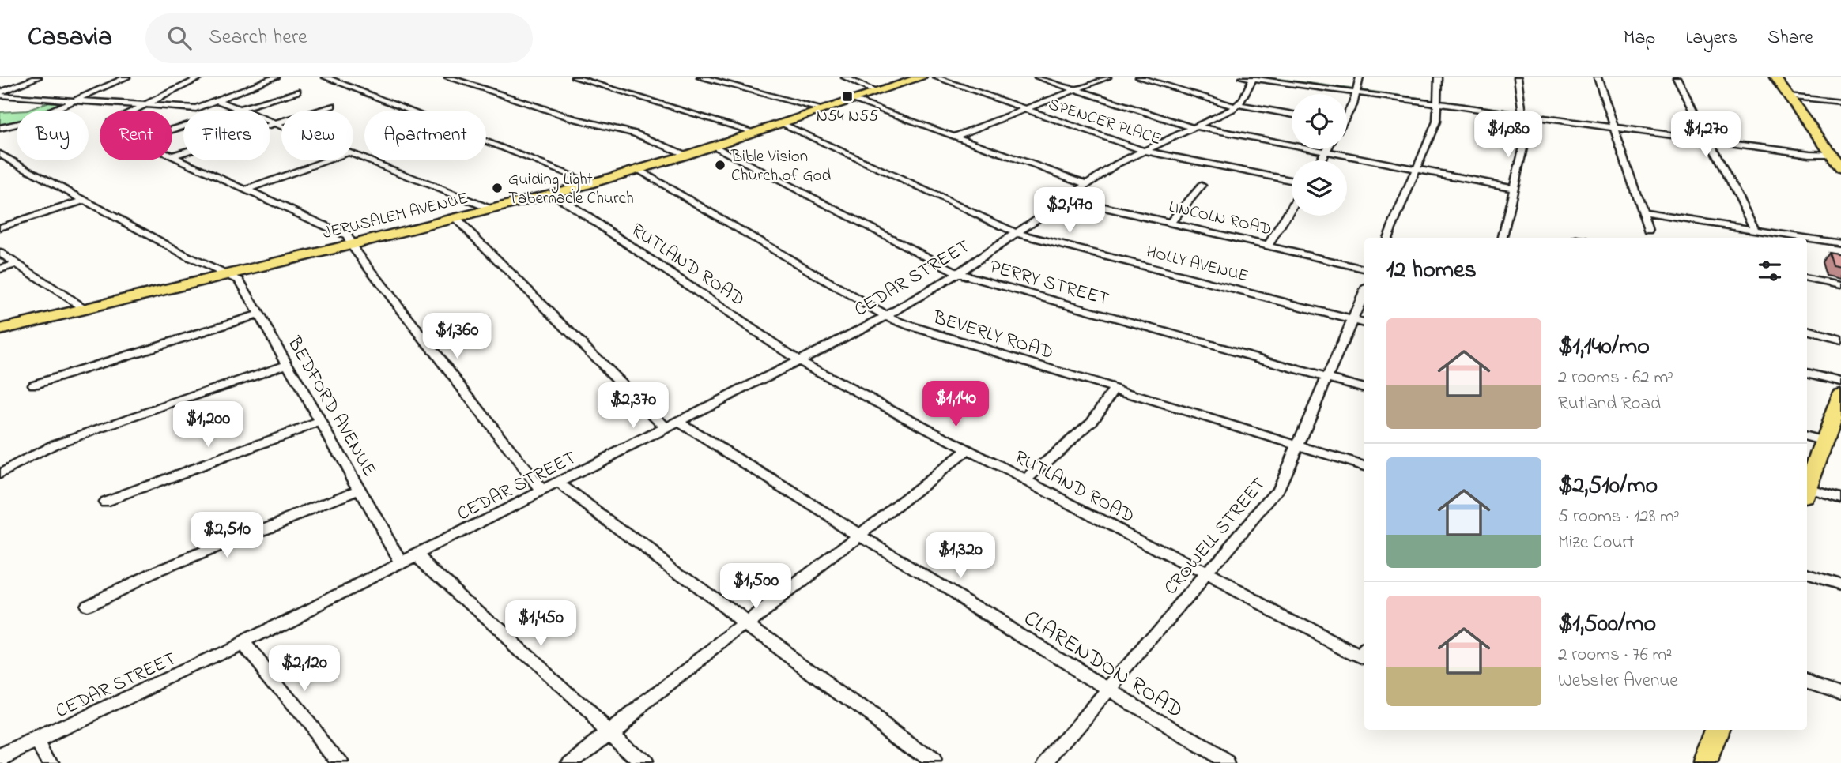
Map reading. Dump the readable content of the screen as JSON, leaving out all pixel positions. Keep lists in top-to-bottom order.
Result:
{
  "streets": {
    "main road": ["JERUSALEM AVENUE"],
    "street": [
      "SPENCER PLACE",
      "LINCOLN ROAD",
      "HOLLY AVENUE",
      "RUTLAND ROAD",
      "CEDAR STREET",
      "PERRY STREET",
      "BEVERLY ROAD",
      "BEDFORD AVENUE",
      "CROWELL STREET",
      "CLARENDON ROAD"
    ]
  },
  "crossings": [
    ["SPENCER PLACE", "CEDAR STREET"],
    ["JERUSALEM AVENUE", "HOLLY AVENUE"],
    ["JERUSALEM AVENUE", "RUTLAND ROAD"],
    ["JERUSALEM AVENUE", "PERRY STREET"],
    ["JERUSALEM AVENUE", "BEVERLY ROAD"],
    ["JERUSALEM AVENUE", "BEDFORD AVENUE"],
    ["JERUSALEM AVENUE", "CLARENDON ROAD"],
    ["LINCOLN ROAD", "CEDAR STREET"],
    ["HOLLY AVENUE", "CEDAR STREET"],
    ["HOLLY AVENUE", "CROWELL STREET"],
    ["RUTLAND ROAD", "CEDAR STREET"],
    ["RUTLAND ROAD", "CROWELL STREET"],
    ["CEDAR STREET", "PERRY STREET"],
    ["CEDAR STREET", "BEVERLY ROAD"],
    ["CEDAR STREET", "BEDFORD AVENUE"],
    ["CEDAR STREET", "CLARENDON ROAD"],
    ["PERRY STREET", "CROWELL STREET"],
    ["BEVERLY ROAD", "CROWELL STREET"],
    ["CROWELL STREET", "CLARENDON ROAD"]
  ],
  "places": {
    "transit": ["N54 N55"],
    "other": ["Bible Vision Church of God", "Guiding Light Tabernacle Church"]
  },
  "page": {
    "header": "Casavia",
    "search": "Search here",
    "nav": ["Map", "Layers", "Share"],
    "chip": [
      "Buy",
      "Rent",
      "Filters",
      "New",
      "Apartment"
    ],
    "price": [
      "$1,080",
      "$1,270",
      "$2,470",
      "$1,360",
      "$1,140",
      "$2,370",
      "$1,200",
      "$2,510",
      "$1,320",
      "$1,500",
      "$1,450",
      "$2,120"
    ],
    "heading": "12 homes",
    "list": [
      {
        "name": "$1,140/mo",
        "note": "2 rooms · 62 m² · Rutland Road"
      },
      {
        "name": "$2,510/mo",
        "note": "5 rooms · 128 m² · Mize Court"
      },
      {
        "name": "$1,500/mo",
        "note": "2 rooms · 76 m² · Webster Avenue"
      }
    ]
  }
}
